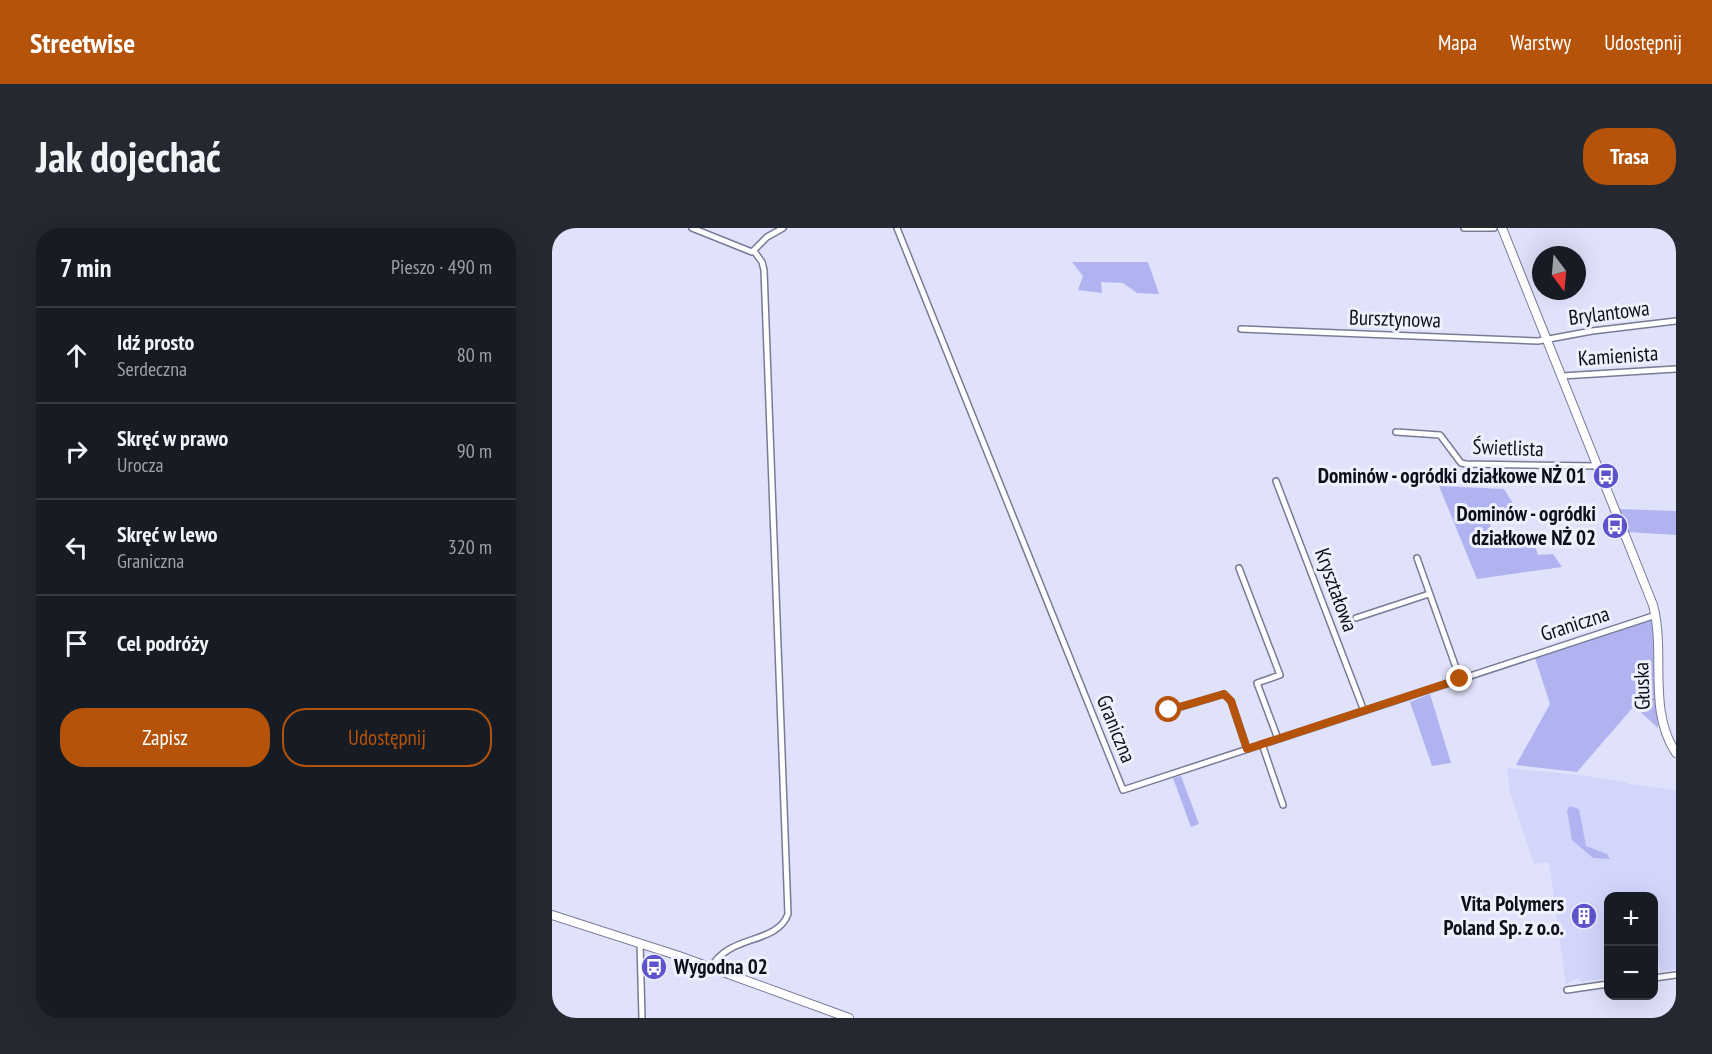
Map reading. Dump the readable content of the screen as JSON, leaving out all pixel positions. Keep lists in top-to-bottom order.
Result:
{
  "streets": {
    "street": [
      "Brylantowa",
      "Bursztynowa",
      "Kamienista",
      "Świetlista",
      "Kryształowa",
      "Graniczna",
      "Głuska"
    ]
  },
  "crossings": [
    ["Brylantowa", "Bursztynowa"],
    ["Brylantowa", "Głuska"],
    ["Bursztynowa", "Głuska"],
    ["Kamienista", "Głuska"],
    ["Świetlista", "Głuska"],
    ["Kryształowa", "Graniczna"],
    ["Graniczna", "Głuska"]
  ],
  "places": {
    "bus stop": ["Dominów - ogródki działkowe NŻ 01", "Dominów - ogródki działkowe NŻ 02", "Wygodna 02"],
    "building": ["Vita Polymers Poland Sp. z o.o."]
  },
  "north": "bottom",
  "page": {
    "header": "Streetwise",
    "nav": ["Mapa", "Warstwy", "Udostępnij"],
    "buttons": [
      "Trasa",
      ["Zapisz", "Udostępnij"]
    ],
    "title": "Jak dojechać",
    "heading": ["7 min", "Pieszo · 490 m"],
    "list": [
      ["Idź prosto", "Serdeczna", "80 m"],
      ["Skręć w prawo", "Urocza", "90 m"],
      ["Skręć w lewo", "Graniczna", "320 m"],
      "Cel podróży"
    ],
    "map_buttons": ["+", "−"]
  }
}
